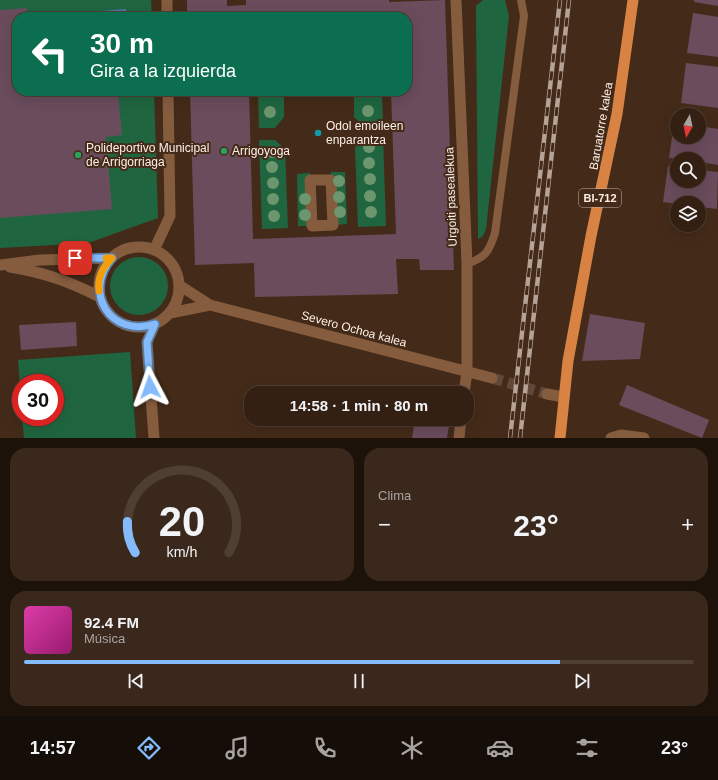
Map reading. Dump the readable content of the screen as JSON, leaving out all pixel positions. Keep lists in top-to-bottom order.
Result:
{
  "streets": {
    "main road": ["Baruatorre kalea", "BI-712"],
    "street": ["Urgoiti pasealekua", "Severo Ochoa kalea"]
  },
  "crossings": [
    ["Baruatorre kalea", "BI-712"],
    ["Urgoiti pasealekua", "Severo Ochoa kalea"]
  ],
  "places": ["Odol emoileen enparantza", "Arrigoyoga", "Polideportivo Municipal de Arrigorriaga"],
  "north": "bottom",
  "page": {
    "turn": ["30 m", "Gira a la izquierda"],
    "limit": "30",
    "trip": "14:58 · 1 min · 80 m",
    "tile": "Clima",
    "heat": ["−", "23°", "+"],
    "song": ["92.4 FM", "Música"],
    "tabs": ["14:57", "23°"],
    "gauge": ["20", "km/h"]
  }
}
